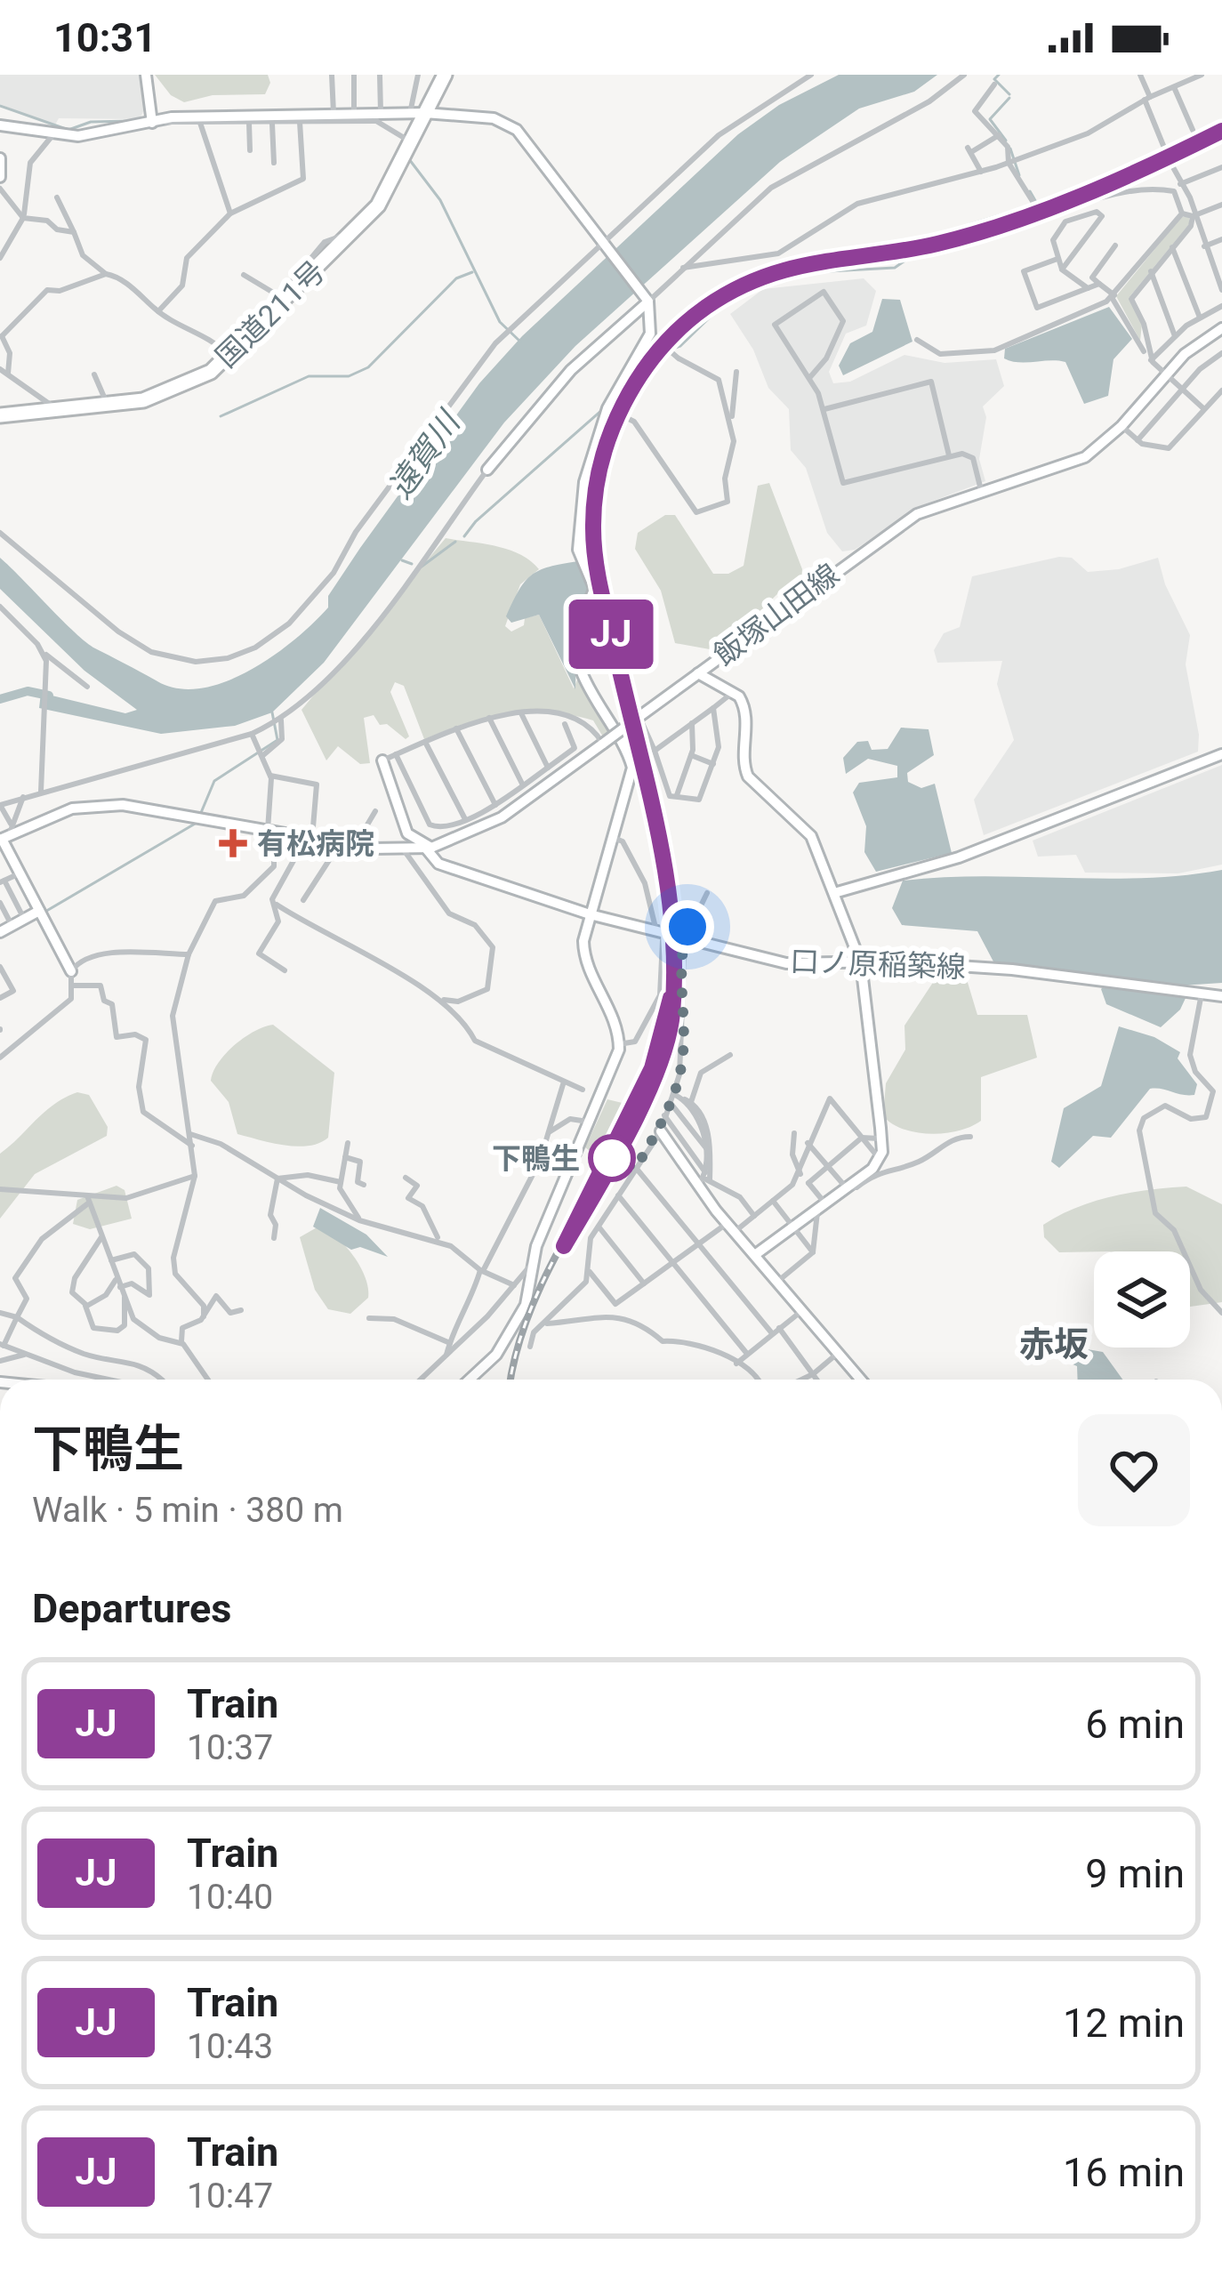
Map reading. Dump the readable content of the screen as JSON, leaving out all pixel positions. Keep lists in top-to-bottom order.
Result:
{
  "streets": {
    "highway": ["国道211号"],
    "street": ["飯塚山田線", "口ノ原稲築線"]
  },
  "crossings": [
    ["飯塚山田線", "口ノ原稲築線"]
  ],
  "districts": ["赤坂"],
  "water": ["遠賀川"],
  "places": {
    "health": ["有松病院"],
    "other": ["下鴨生"]
  },
  "page": {
    "status": "10:31",
    "on_map": "JJ",
    "heading": [
      ["下鴨生", "Walk · 5 min · 380 m"],
      "Departures"
    ],
    "list": [
      {
        "mark": "JJ",
        "name": "Train",
        "note": "10:37",
        "value": "6 min"
      },
      {
        "mark": "JJ",
        "name": "Train",
        "note": "10:40",
        "value": "9 min"
      },
      {
        "mark": "JJ",
        "name": "Train",
        "note": "10:43",
        "value": "12 min"
      },
      {
        "mark": "JJ",
        "name": "Train",
        "note": "10:47",
        "value": "16 min"
      }
    ]
  }
}
